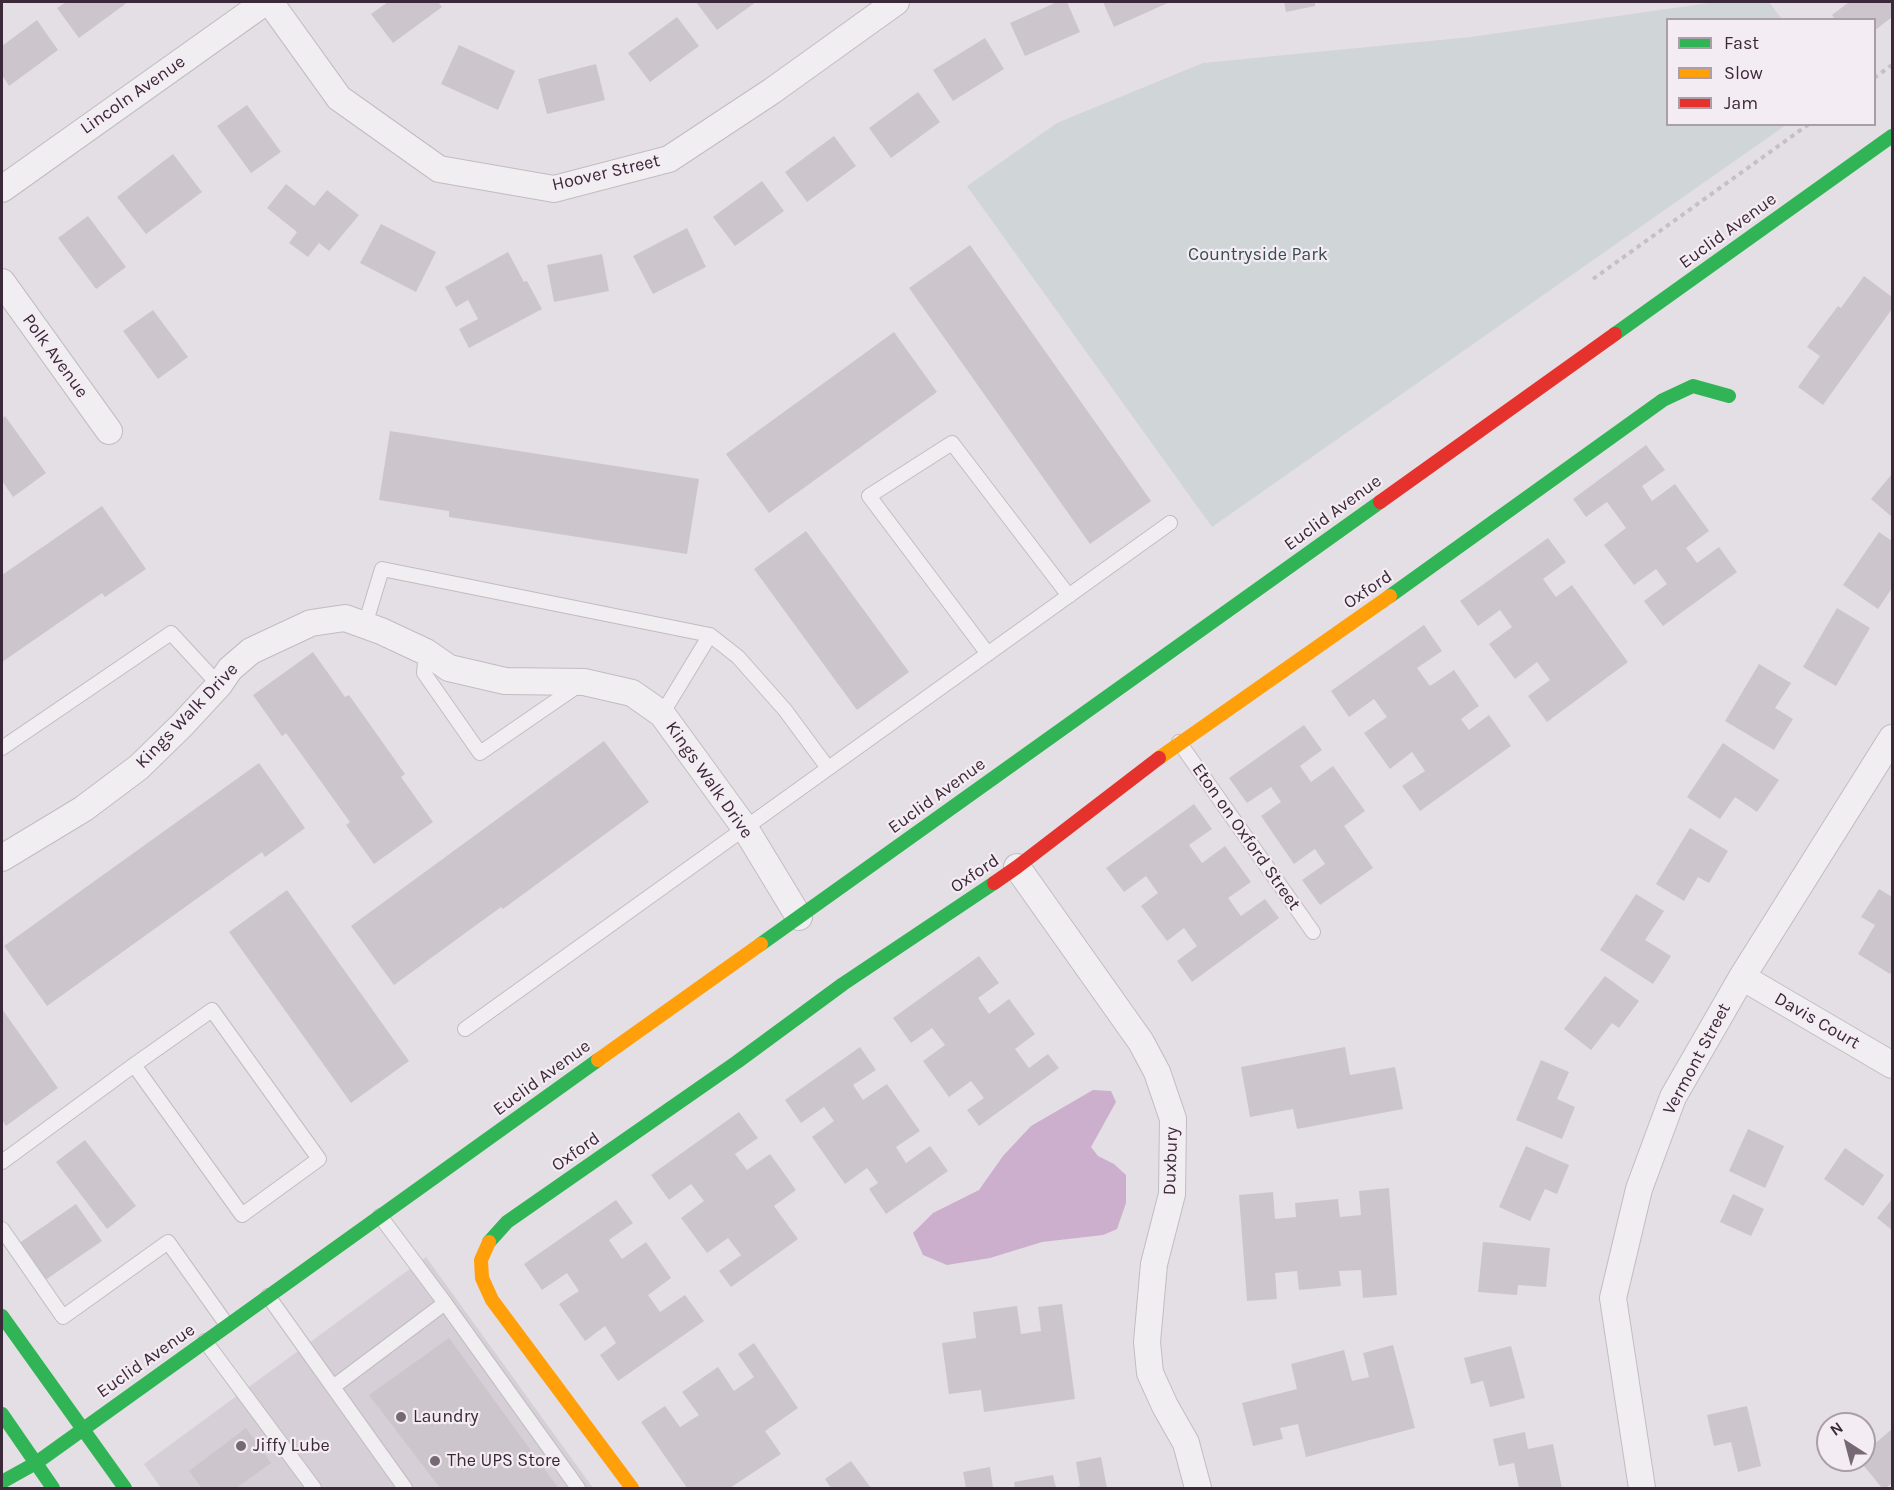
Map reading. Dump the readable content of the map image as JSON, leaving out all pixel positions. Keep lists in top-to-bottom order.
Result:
{
  "streets": {
    "main road": ["Euclid Avenue", "Oxford"],
    "street": [
      "Lincoln Avenue",
      "Hoover Street",
      "Polk Avenue",
      "Kings Walk Drive",
      "Davis Court",
      "Vermont Street",
      "Duxbury"
    ],
    "lane": ["Eton on Oxford Street"]
  },
  "crossings": [
    ["Euclid Avenue", "Kings Walk Drive"],
    ["Oxford", "Eton on Oxford Street"],
    ["Oxford", "Duxbury"],
    ["Davis Court", "Vermont Street"]
  ],
  "parks": ["Countryside Park"],
  "places": ["Laundry", "Jiffy Lube", "The UPS Store"],
  "legend": ["Fast", "Slow", "Jam"],
  "north": "top left"
}
